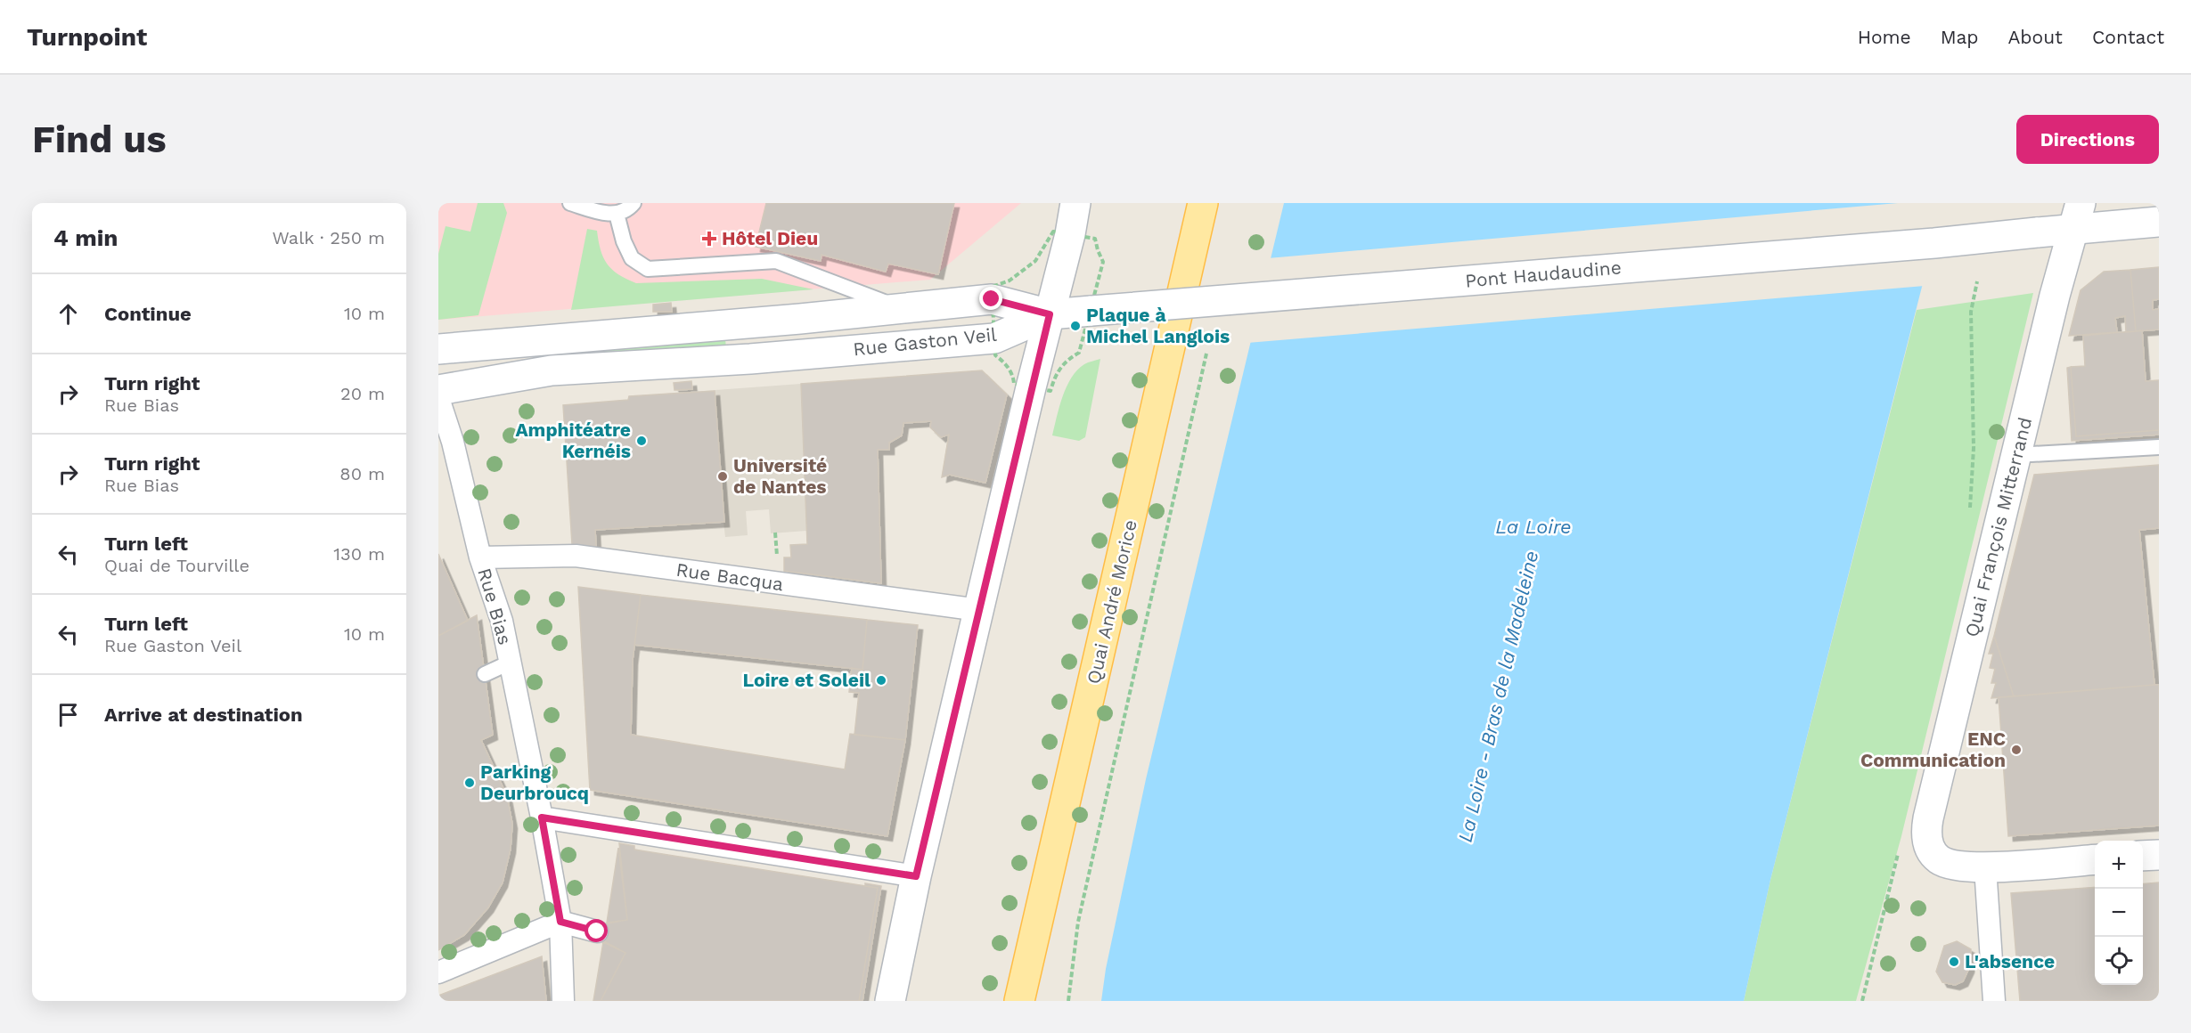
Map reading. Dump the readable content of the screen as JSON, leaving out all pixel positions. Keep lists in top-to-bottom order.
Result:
{
  "streets": {
    "main road": [
      "Pont Haudaudine",
      "Rue Gaston Veil",
      "Quai François Mitterrand",
      "Quai André Morice"
    ],
    "street": ["Rue Bacqua", "Rue Bias"]
  },
  "crossings": [
    ["Pont Haudaudine", "Rue Gaston Veil"],
    ["Pont Haudaudine", "Quai François Mitterrand"],
    ["Rue Bacqua", "Rue Bias"]
  ],
  "water": ["La Loire", "La Loire - Bras de la Madeleine"],
  "places": {
    "health": ["Hôtel Dieu"],
    "other": [
      "Plaque à Michel Langlois",
      "Amphitéatre Kernéis",
      "Université de Nantes",
      "Loire et Soleil",
      "ENC Communication",
      "Parking Deurbroucq",
      "L'absence"
    ]
  },
  "page": {
    "header": "Turnpoint",
    "nav": [
      "Home",
      "Map",
      "About",
      "Contact"
    ],
    "buttons": "Directions",
    "title": "Find us",
    "heading": ["4 min", "Walk · 250 m"],
    "list": [
      ["Continue", "10 m"],
      ["Turn right", "Rue Bias", "20 m"],
      ["Turn right", "Rue Bias", "80 m"],
      ["Turn left", "Quai de Tourville", "130 m"],
      ["Turn left", "Rue Gaston Veil", "10 m"],
      "Arrive at destination"
    ],
    "map_buttons": ["+", "−"]
  }
}
